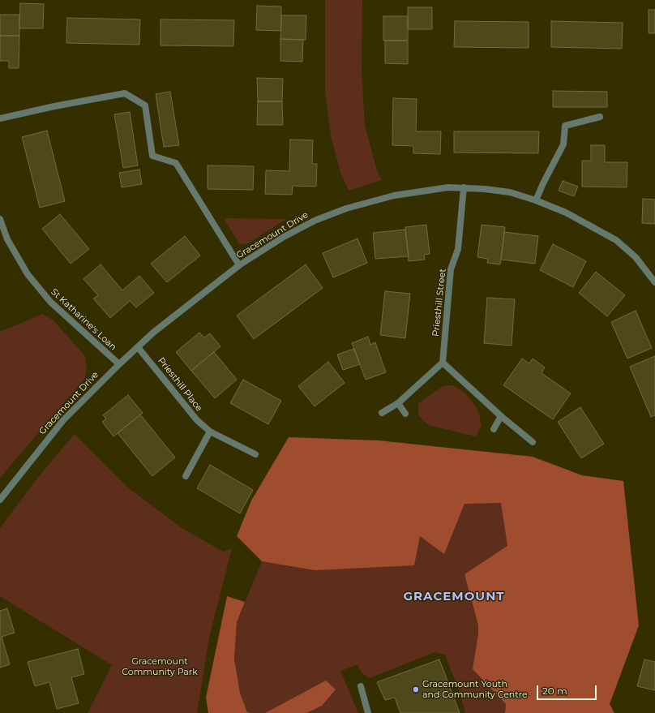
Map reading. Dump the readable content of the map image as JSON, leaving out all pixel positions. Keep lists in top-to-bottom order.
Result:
{
  "streets": {
    "street": [
      "Gracemount Drive",
      "Priesthill Street",
      "St Katharine's Loan",
      "Priesthill Place"
    ]
  },
  "crossings": [
    ["Gracemount Drive", "Priesthill Street"],
    ["Gracemount Drive", "St Katharine's Loan"],
    ["Gracemount Drive", "Priesthill Place"]
  ],
  "districts": ["GRACEMOUNT"],
  "parks": ["Gracemount Community Park"],
  "places": ["Gracemount Youth and Community Centre"],
  "scale_bar": "20 m"
}
